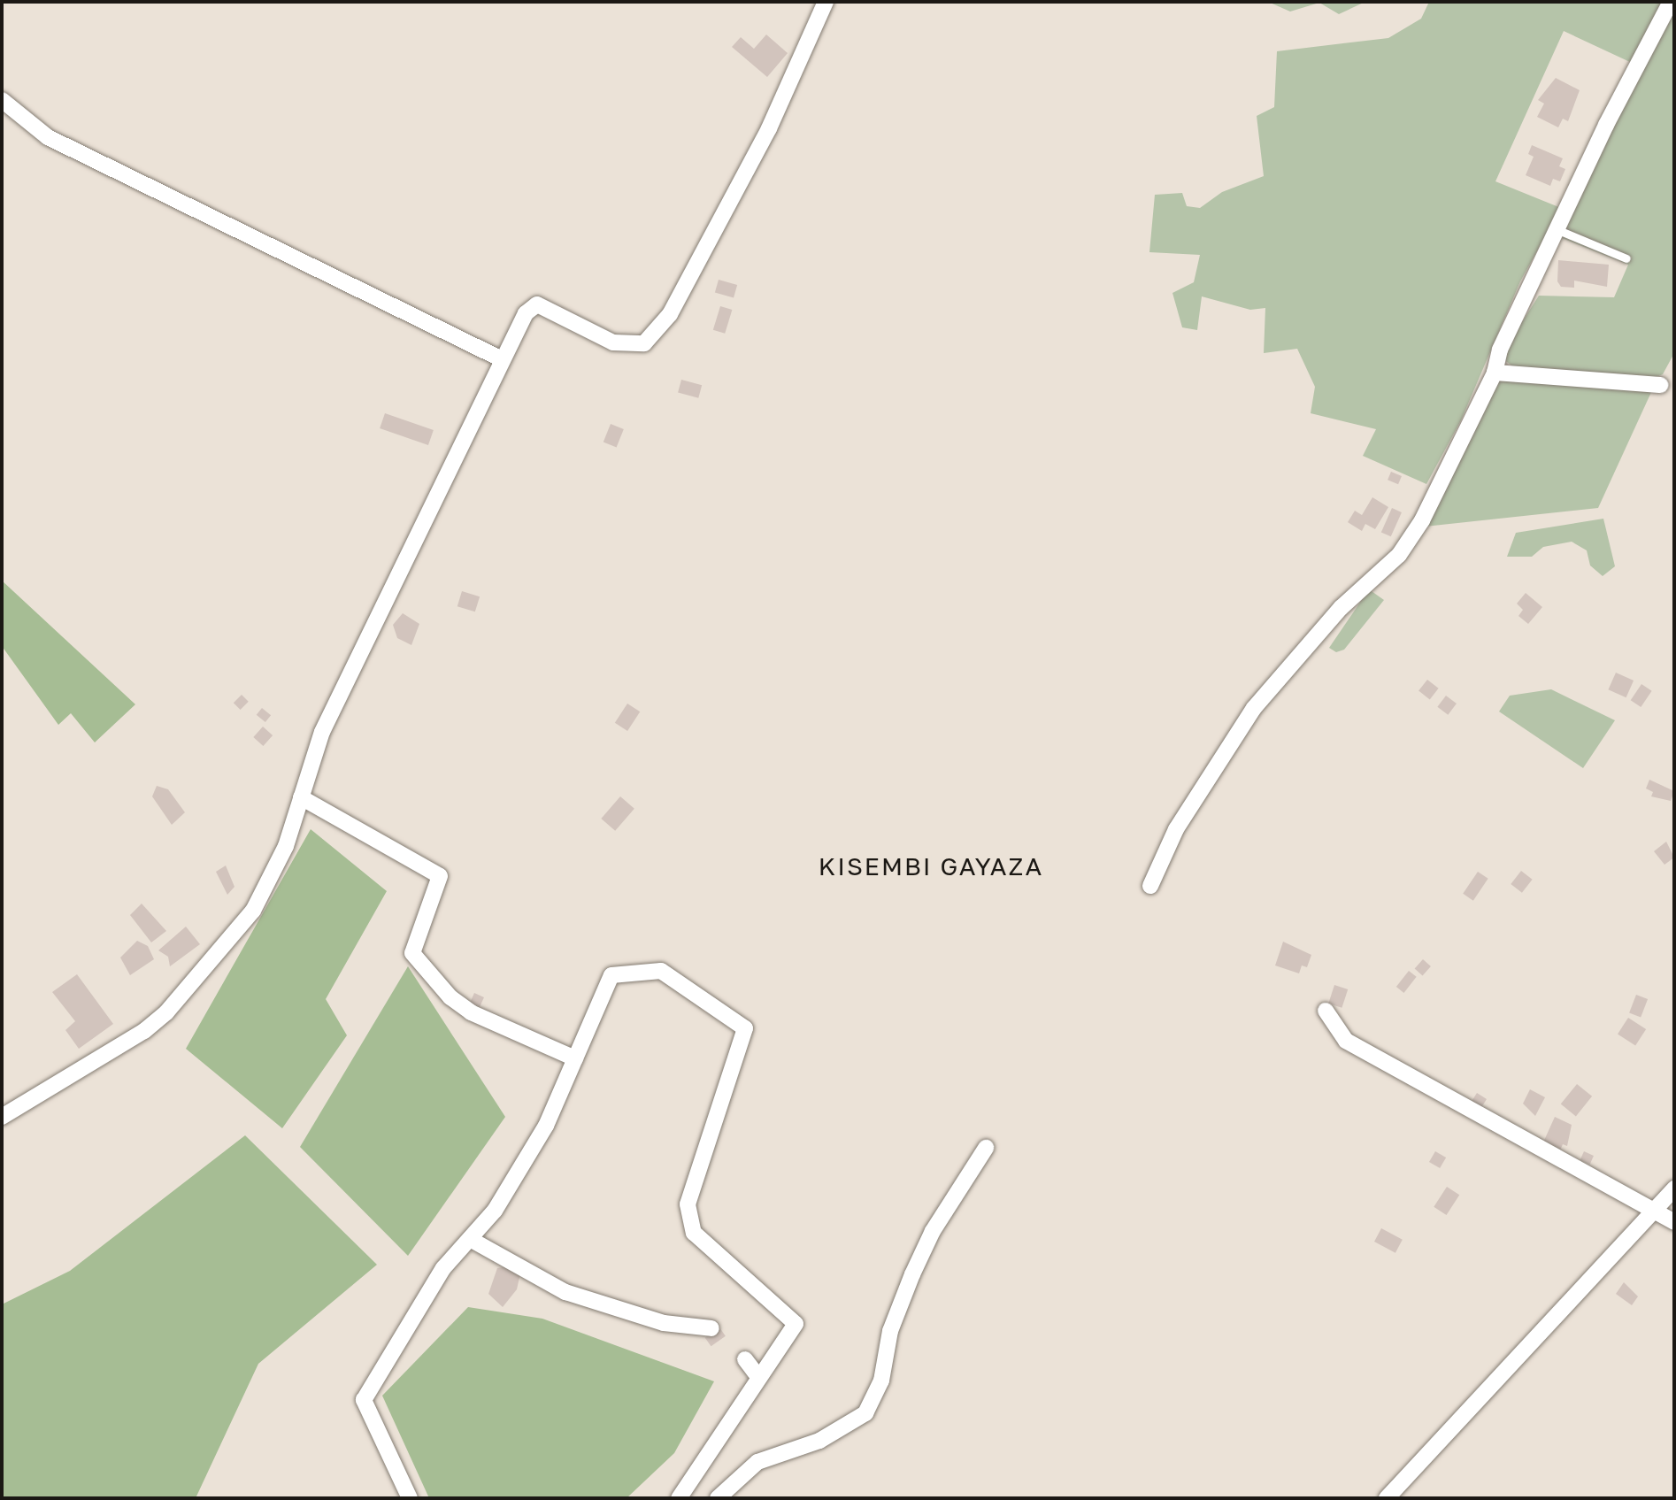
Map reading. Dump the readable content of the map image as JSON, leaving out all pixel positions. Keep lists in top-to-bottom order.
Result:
{
  "districts": ["KISEMBI GAYAZA"]
}
